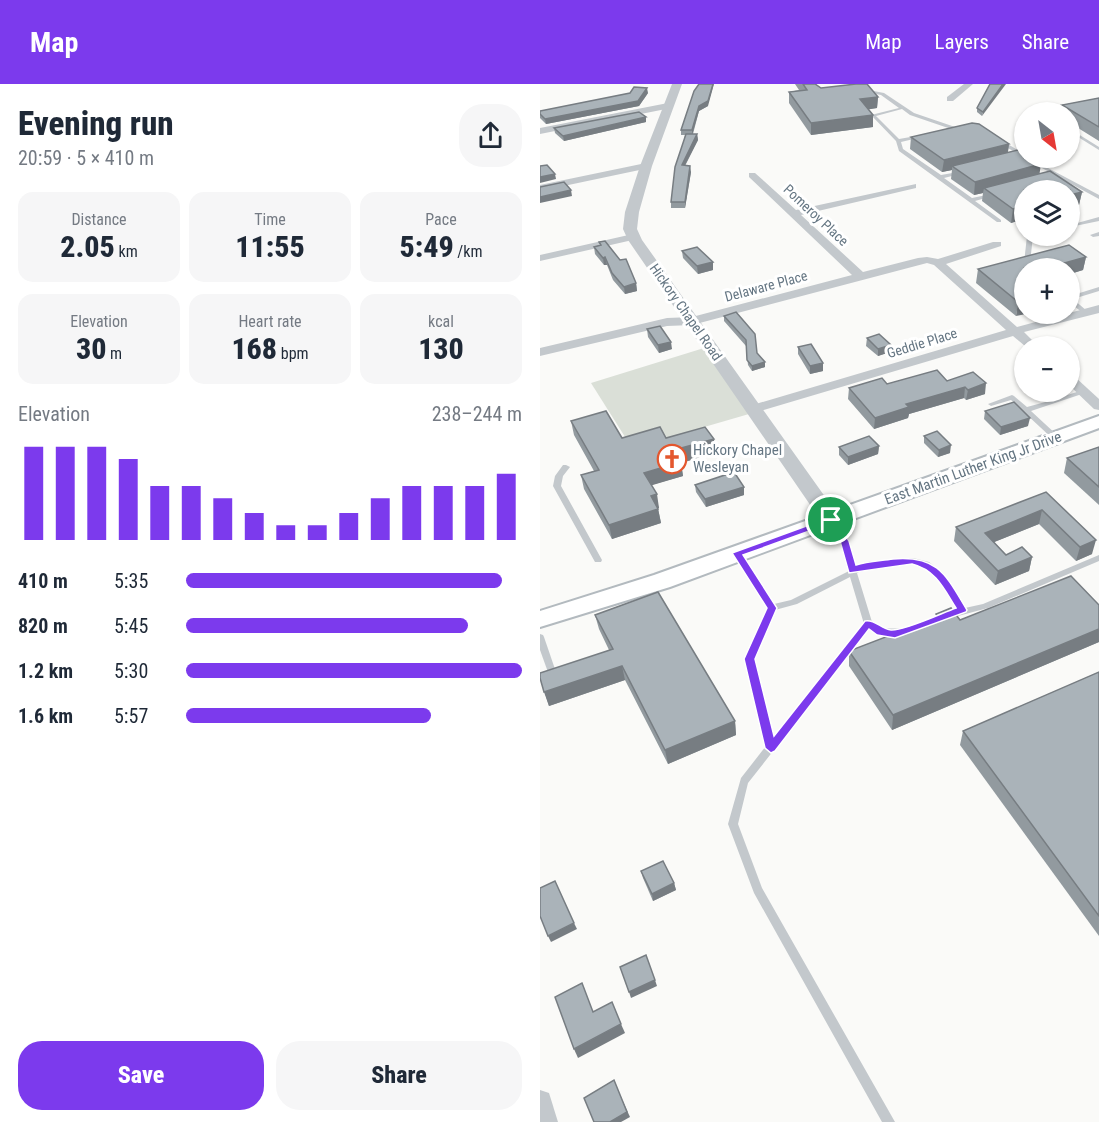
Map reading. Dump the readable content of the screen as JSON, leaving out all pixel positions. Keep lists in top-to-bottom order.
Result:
{
  "streets": {
    "main road": ["East Martin Luther King Jr Drive"],
    "street": [
      "Pomeroy Place",
      "Delaware Place",
      "Hickory Chapel Road",
      "Geddie Place"
    ]
  },
  "crossings": [
    ["Pomeroy Place", "Delaware Place"],
    ["Delaware Place", "Hickory Chapel Road"],
    ["Hickory Chapel Road", "Geddie Place"],
    ["Hickory Chapel Road", "East Martin Luther King Jr Drive"]
  ],
  "places": {
    "church": ["Hickory Chapel Wesleyan"]
  },
  "north": "bottom right",
  "page": {
    "header": "Map",
    "nav": ["Map", "Layers", "Share"],
    "heading": ["Evening run", "20:59 · 5 × 410 m"],
    "map_buttons": ["+", "−"],
    "stats": [
      ["Distance", "2.05 km"],
      ["Time", "11:55"],
      ["Pace", "5:49 /km"],
      ["Elevation", "30 m"],
      ["Heart rate", "168 bpm"],
      ["kcal", "130"]
    ],
    "chart": ["Elevation", "238–244 m"],
    "list": [
      {
        "name": "410 m",
        "note": "5:35"
      },
      {
        "name": "820 m",
        "note": "5:45"
      },
      {
        "name": "1.2 km",
        "note": "5:30"
      },
      {
        "name": "1.6 km",
        "note": "5:57"
      }
    ],
    "buttons": ["Save", "Share"]
  }
}
